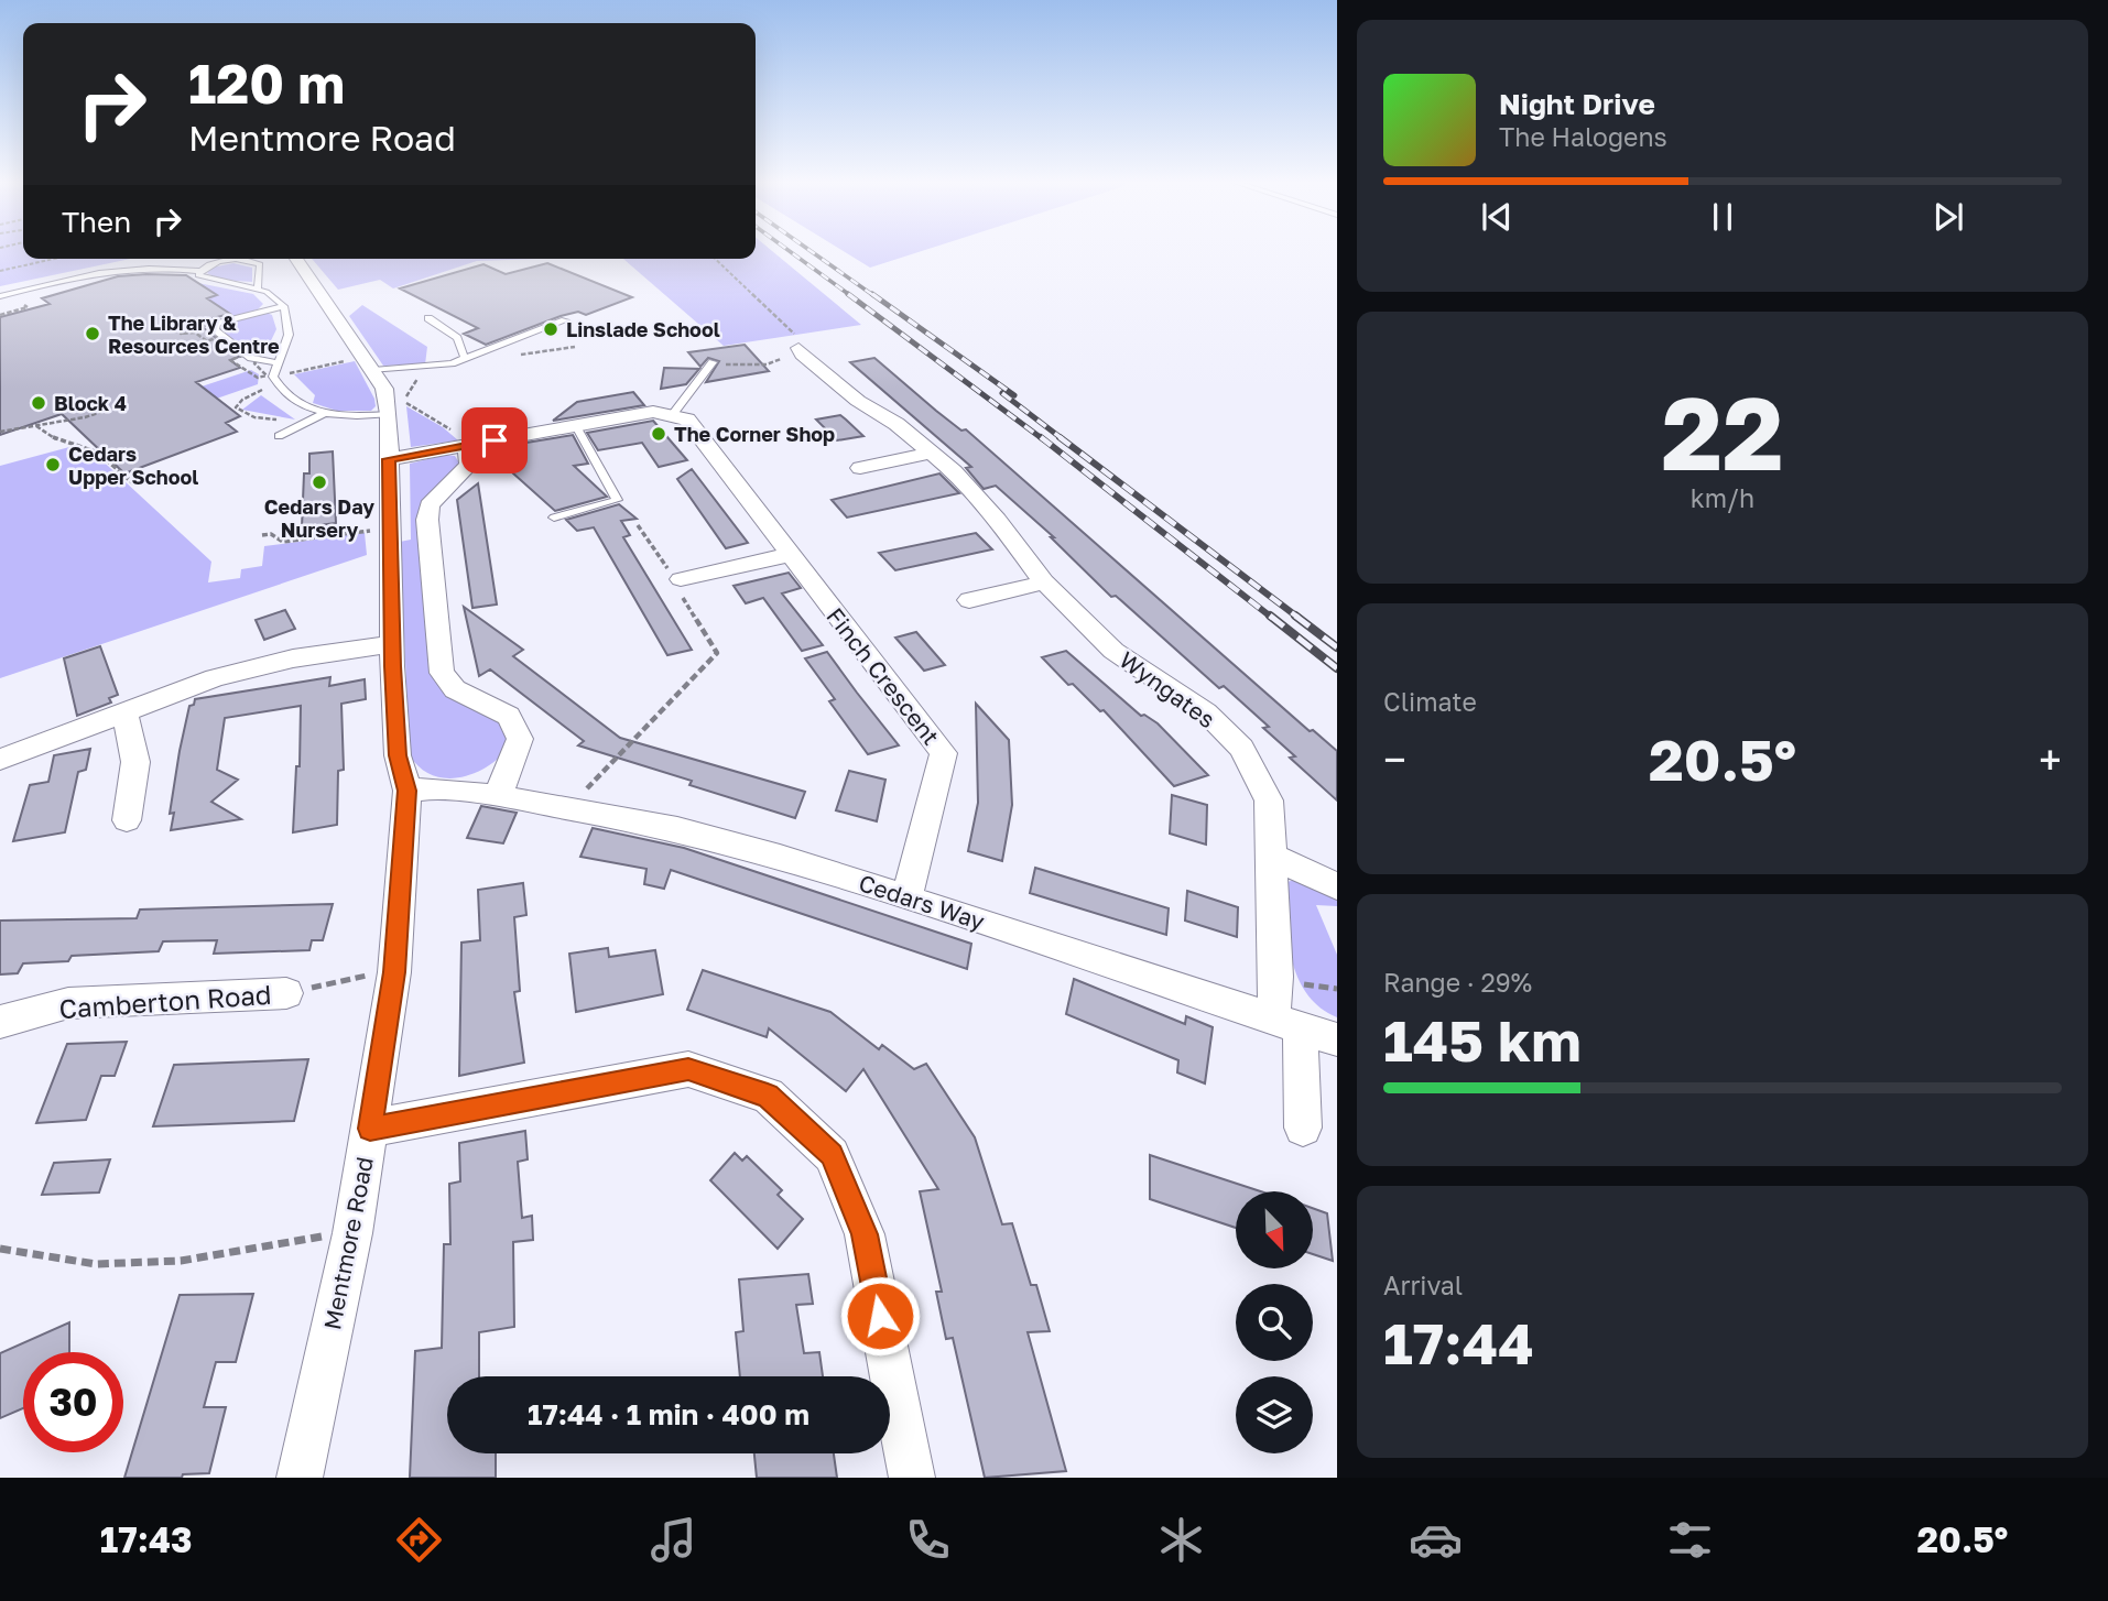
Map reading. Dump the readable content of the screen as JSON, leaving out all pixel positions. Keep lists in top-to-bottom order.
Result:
{
  "streets": {
    "street": [
      "Finch Crescent",
      "Wyngates",
      "Cedars Way",
      "Camberton Road",
      "Mentmore Road"
    ]
  },
  "crossings": [
    ["Finch Crescent", "Cedars Way"],
    ["Wyngates", "Cedars Way"],
    ["Cedars Way", "Mentmore Road"]
  ],
  "places": [
    "Linslade School",
    "The Library & Resources Centre",
    "Block 4",
    "The Corner Shop",
    "Cedars Upper School",
    "Cedars Day Nursery"
  ],
  "north": "bottom right",
  "page": {
    "turn": ["120 m", "Mentmore Road"],
    "song": ["Night Drive", "The Halogens"],
    "then": "Then",
    "tile": [
      ["22", "km/h"],
      "Climate",
      ["Range · 29%", "145 km"],
      ["Arrival", "17:44"]
    ],
    "heat": ["−", "20.5°", "+"],
    "limit": "30",
    "trip": "17:44 · 1 min · 400 m",
    "tabs": ["17:43", "20.5°"]
  }
}
